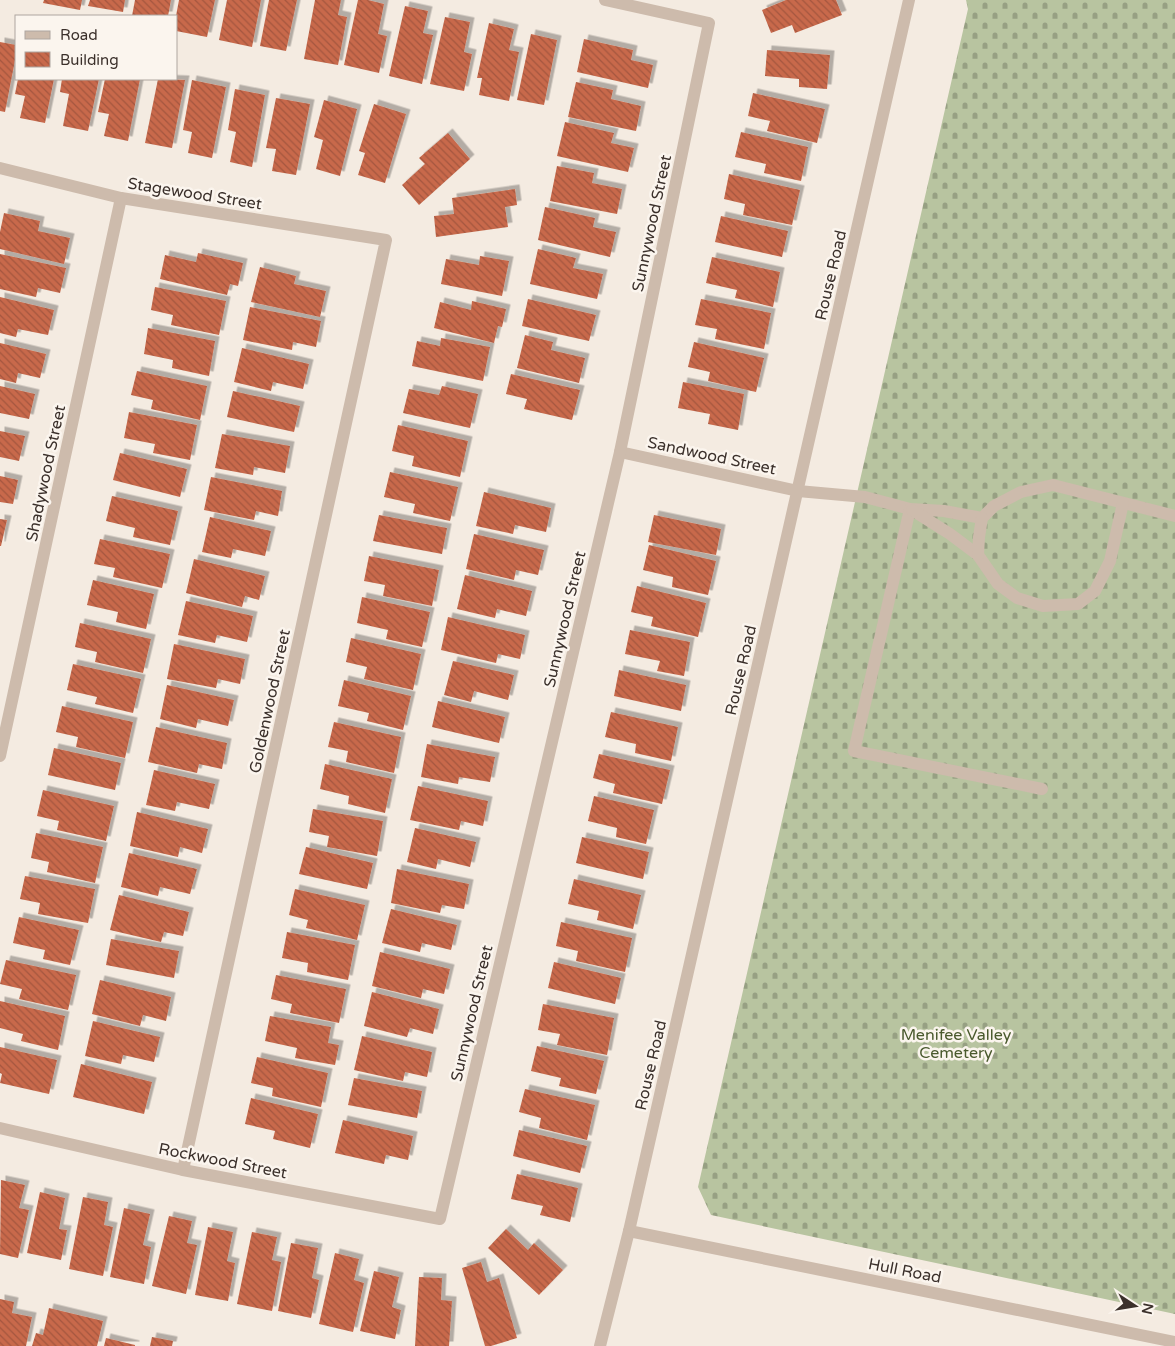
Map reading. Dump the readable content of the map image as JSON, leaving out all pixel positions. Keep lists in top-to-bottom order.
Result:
{
  "streets": {
    "street": [
      "Stagewood Street",
      "Sunnywood Street",
      "Rouse Road",
      "Sandwood Street",
      "Shadywood Street",
      "Goldenwood Street",
      "Rockwood Street",
      "Hull Road"
    ]
  },
  "crossings": [
    ["Stagewood Street", "Shadywood Street"],
    ["Stagewood Street", "Goldenwood Street"],
    ["Sunnywood Street", "Sandwood Street"],
    ["Sunnywood Street", "Rockwood Street"],
    ["Rouse Road", "Sandwood Street"],
    ["Rouse Road", "Hull Road"],
    ["Goldenwood Street", "Rockwood Street"]
  ],
  "parks": ["Menifee Valley Cemetery"],
  "legend": ["Road", "Building"],
  "north": "right"
}
